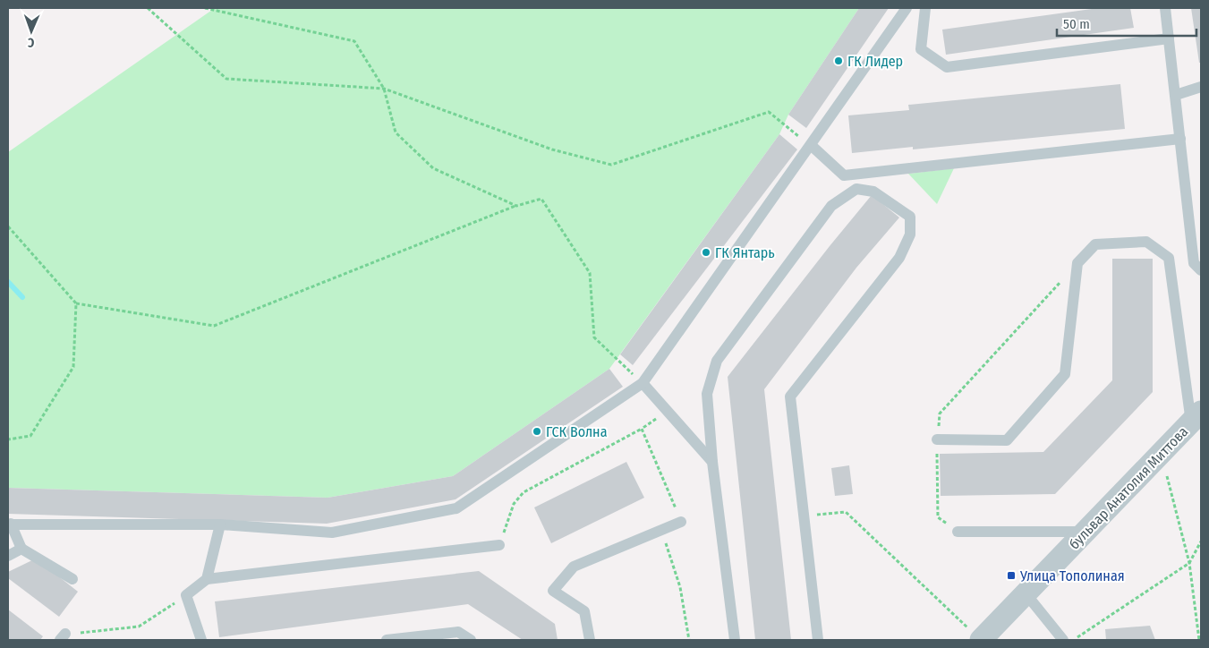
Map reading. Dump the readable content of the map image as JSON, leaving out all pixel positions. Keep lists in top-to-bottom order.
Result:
{
  "streets": {
    "street": ["бульвар Анатолия Миттова"]
  },
  "places": {
    "other": ["ГК Лидер", "ГК Янтарь", "ГСК Волна"],
    "transit": ["Улица Тополиная"]
  },
  "scale_bar": "50 m",
  "north": "bottom"
}
